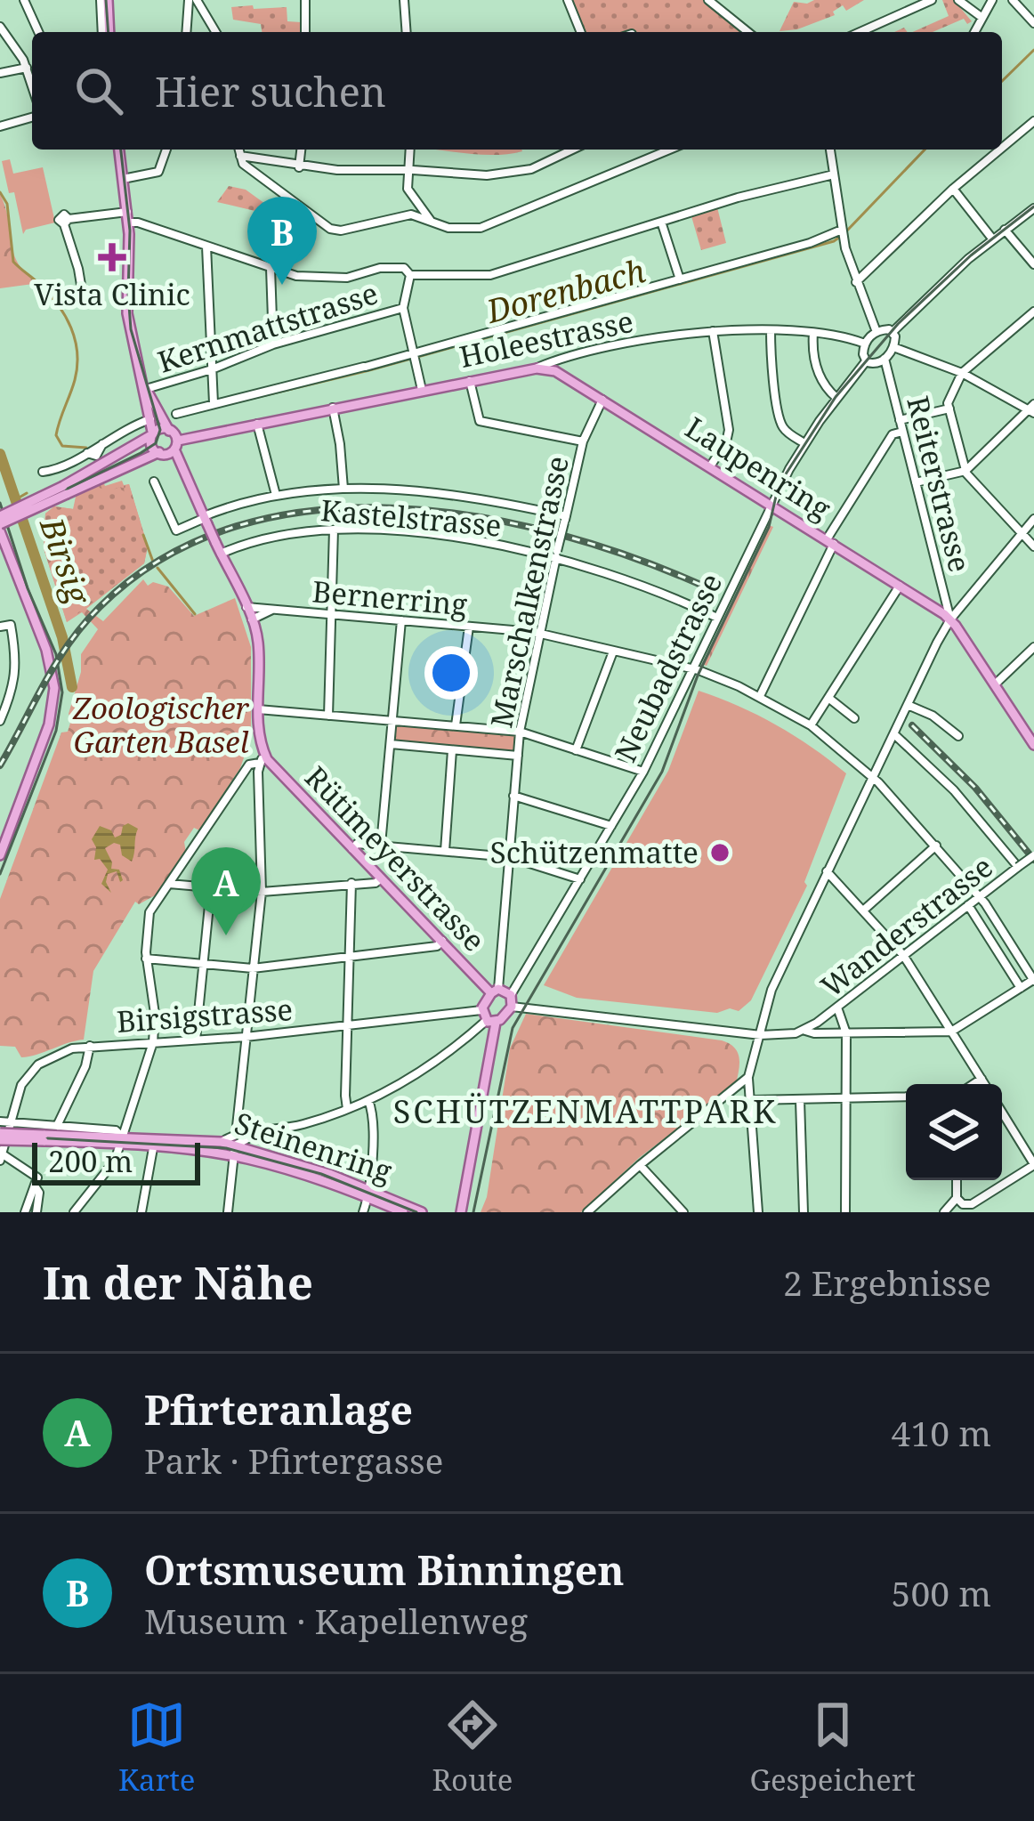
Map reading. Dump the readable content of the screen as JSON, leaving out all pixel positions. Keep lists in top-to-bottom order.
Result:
{
  "streets": {
    "main road": [
      "Holeestrasse",
      "Laupenring",
      "Rütimeyerstrasse",
      "Steinenring"
    ],
    "street": [
      "Kernmattstrasse",
      "Reiterstrasse",
      "Kastelstrasse",
      "Marschalkenstrasse",
      "Bernerring",
      "Neubadstrasse",
      "Wanderstrasse",
      "Birsigstrasse"
    ]
  },
  "crossings": [
    ["Holeestrasse", "Laupenring"],
    ["Laupenring", "Reiterstrasse"],
    ["Laupenring", "Marschalkenstrasse"],
    ["Laupenring", "Neubadstrasse"],
    ["Kastelstrasse", "Marschalkenstrasse"],
    ["Kastelstrasse", "Neubadstrasse"],
    ["Marschalkenstrasse", "Bernerring"],
    ["Marschalkenstrasse", "Rütimeyerstrasse"],
    ["Bernerring", "Neubadstrasse"],
    ["Bernerring", "Wanderstrasse"]
  ],
  "districts": ["SCHÜTZENMATTPARK"],
  "water": ["Dorenbach", "Birsig"],
  "parks": ["Zoologischer Garten Basel"],
  "places": {
    "health": ["Vista Clinic"],
    "other": ["Schützenmatte"]
  },
  "scale_bar": "200 m",
  "page": {
    "search": "Hier suchen",
    "pins": ["B", "A"],
    "scale": "200 m",
    "heading": ["In der Nähe", "2 Ergebnisse"],
    "list": [
      {
        "mark": "A",
        "name": "Pfirteranlage",
        "note": "Park · Pfirtergasse",
        "value": "410 m"
      },
      {
        "mark": "B",
        "name": "Ortsmuseum Binningen",
        "note": "Museum · Kapellenweg",
        "value": "500 m"
      }
    ],
    "nav": ["Karte", "Route", "Gespeichert"]
  }
}
